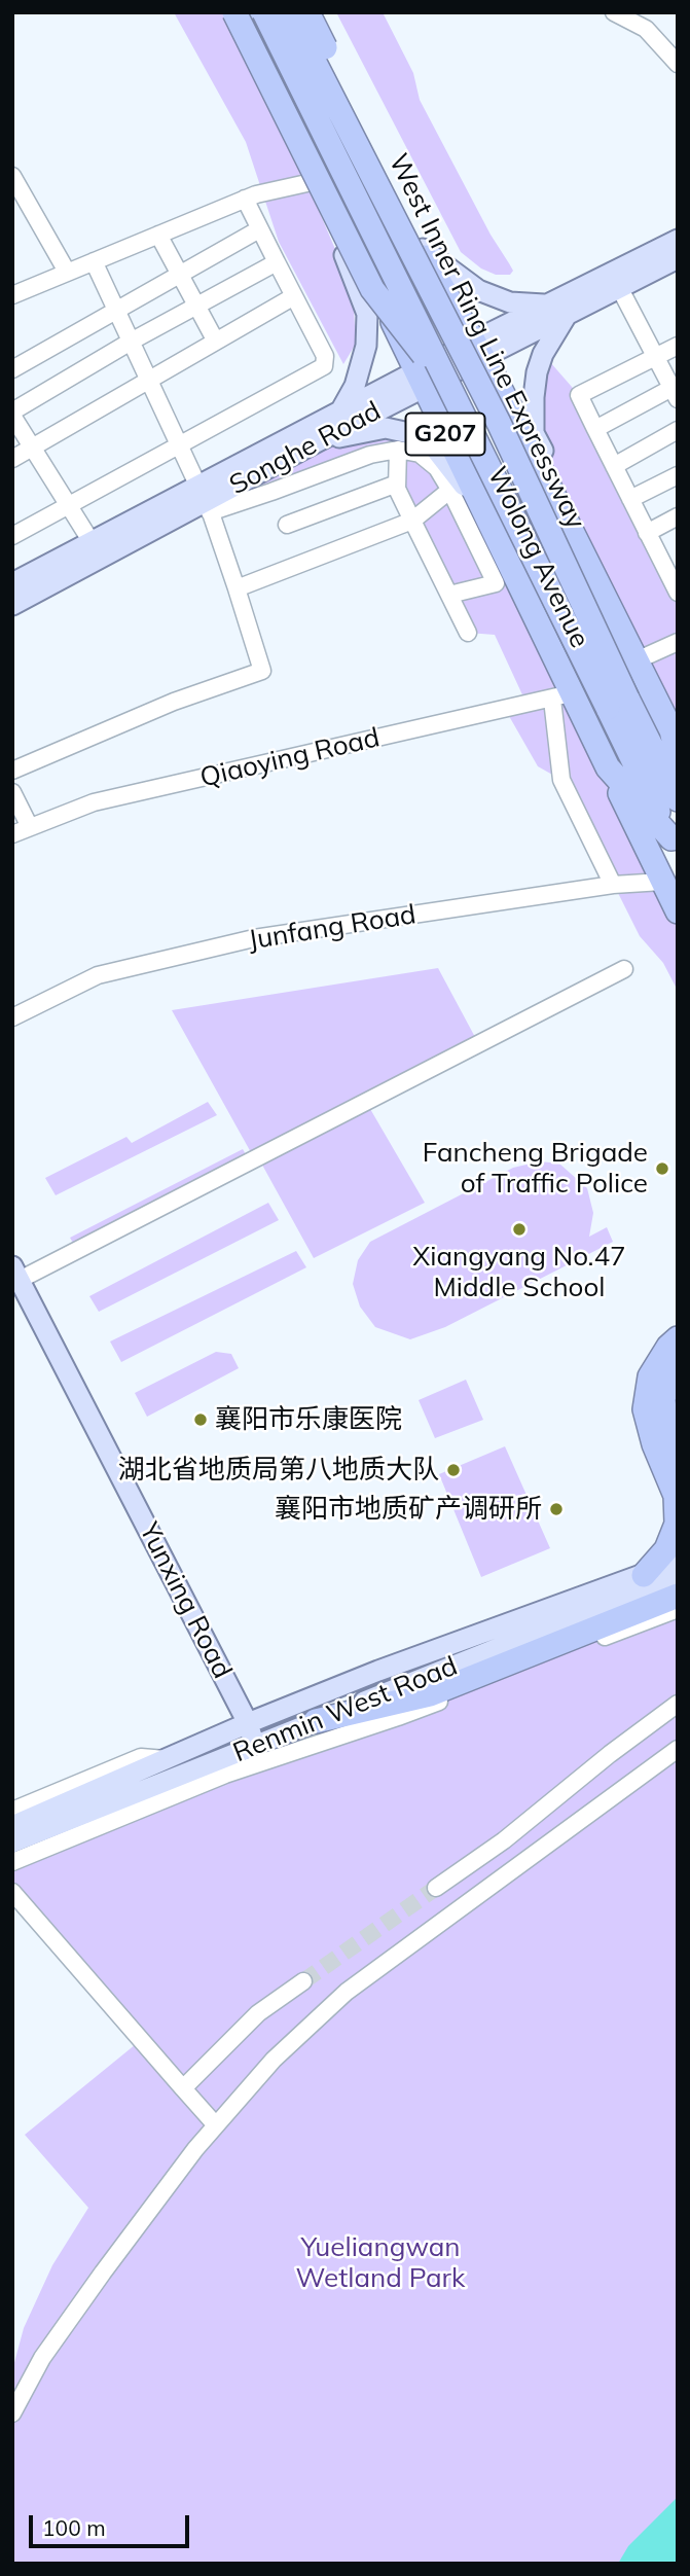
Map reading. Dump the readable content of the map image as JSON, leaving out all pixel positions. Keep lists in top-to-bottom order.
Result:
{
  "streets": {
    "highway": ["West Inner Ring Line Expressway", "G207", "Wolong Avenue"],
    "main road": ["Songhe Road", "Yunxing Road", "Renmin West Road"],
    "street": ["Qiaoying Road", "Junfang Road"]
  },
  "crossings": [
    ["West Inner Ring Line Expressway", "Wolong Avenue"],
    ["Songhe Road", "Wolong Avenue"],
    ["Wolong Avenue", "Qiaoying Road"],
    ["Yunxing Road", "Renmin West Road"]
  ],
  "parks": ["Yueliangwan Wetland Park"],
  "places": [
    "Fancheng Brigade of Traffic Police",
    "Xiangyang No.47 Middle School",
    "襄阳市乐康医院",
    "湖北省地质局第八地质大队",
    "襄阳市地质矿产调研所"
  ],
  "scale_bar": "100 m"
}
